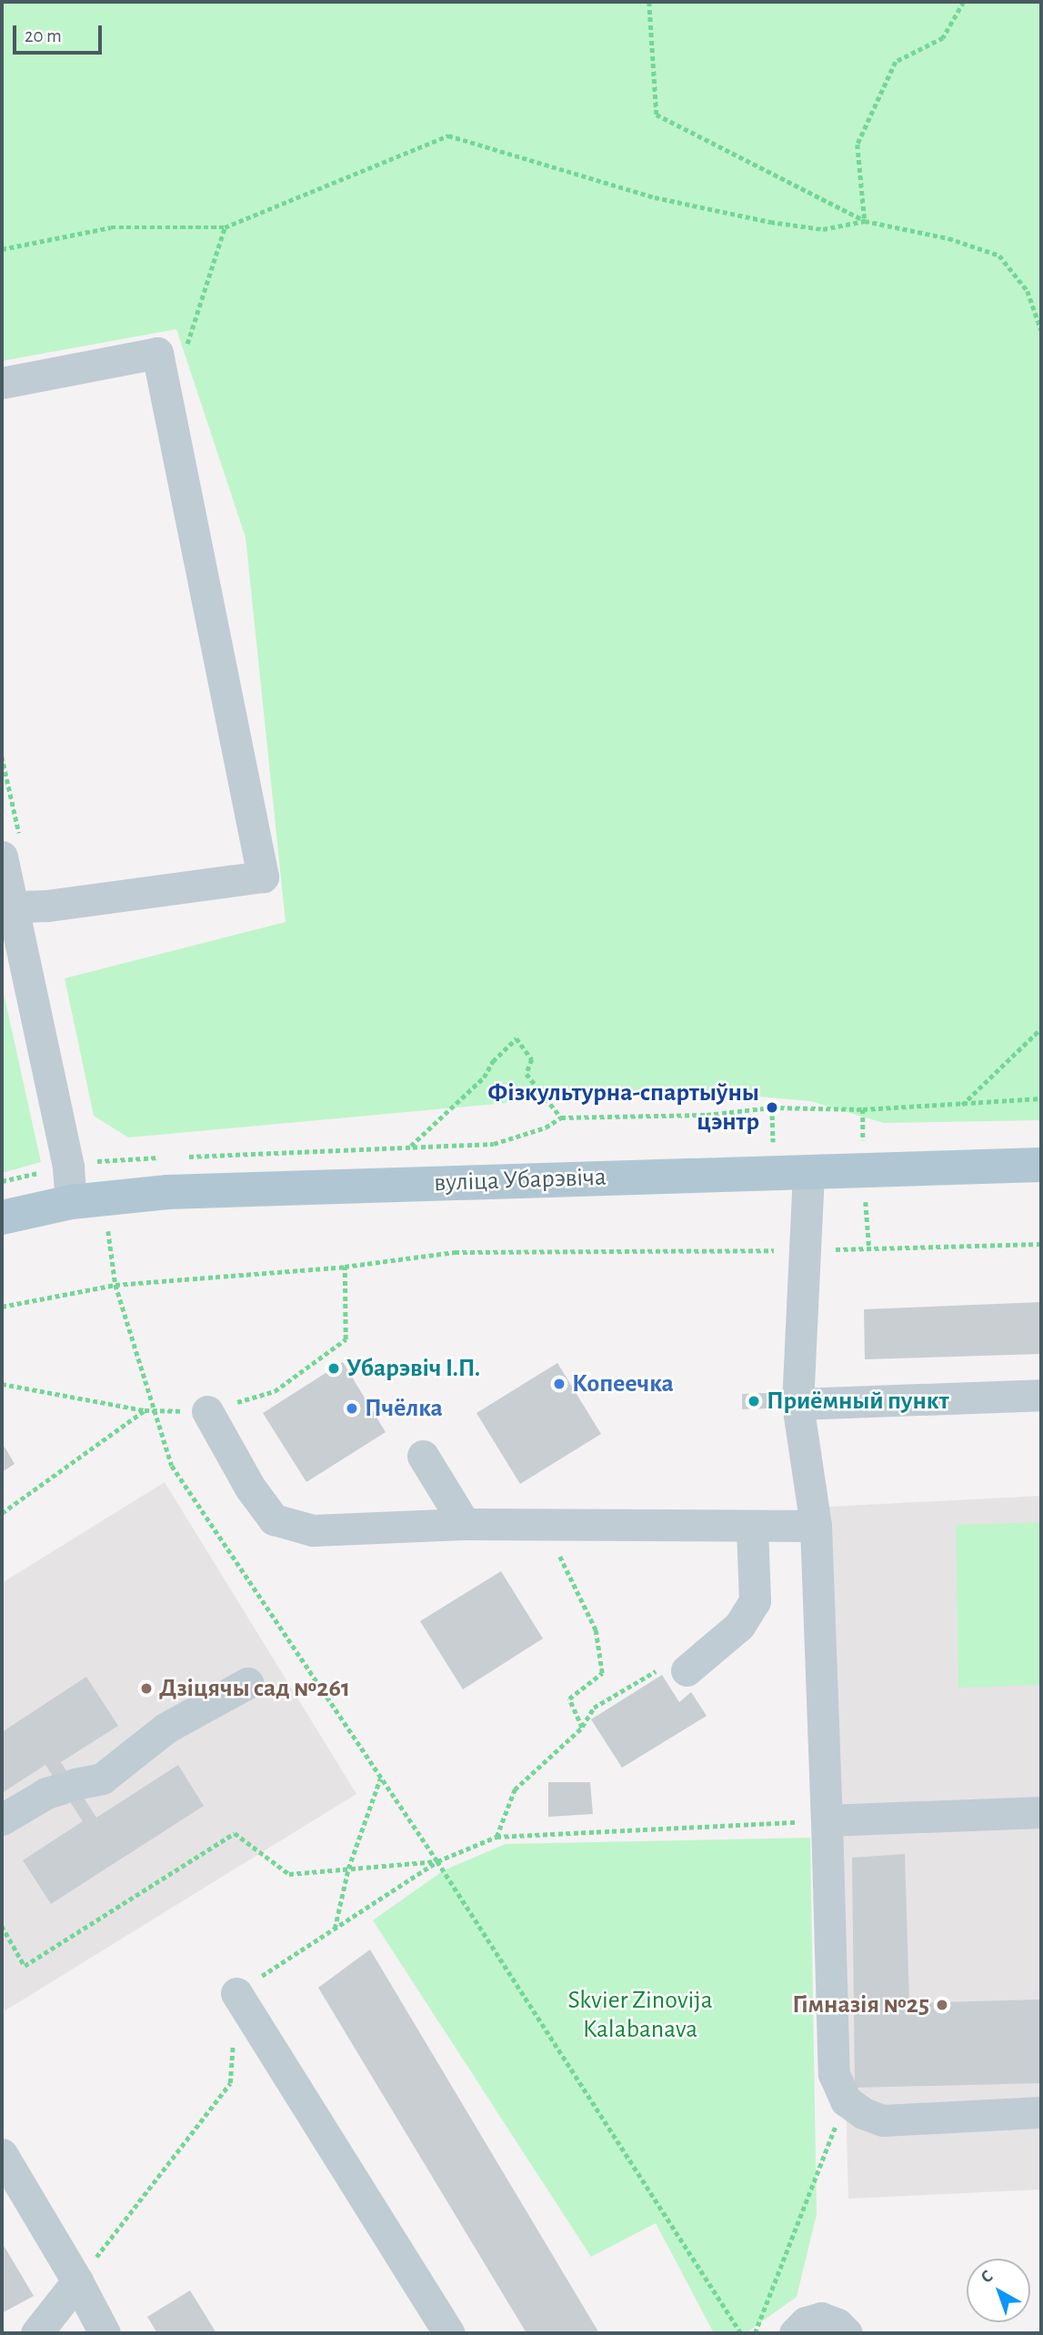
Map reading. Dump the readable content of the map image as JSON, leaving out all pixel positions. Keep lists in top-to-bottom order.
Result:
{
  "streets": {
    "main road": ["вуліца Убарэвіча"]
  },
  "parks": ["Skvier Zinovija Kalabanava"],
  "places": [
    "Фізкультурна-спартыўны цэнтр",
    "Убарэвіч І.П.",
    "Копеечка",
    "Приёмный пункт",
    "Пчёлка",
    "Дзіцячы сад №261",
    "Гімназія №25"
  ],
  "scale_bar": "20 m",
  "north": "top left"
}
